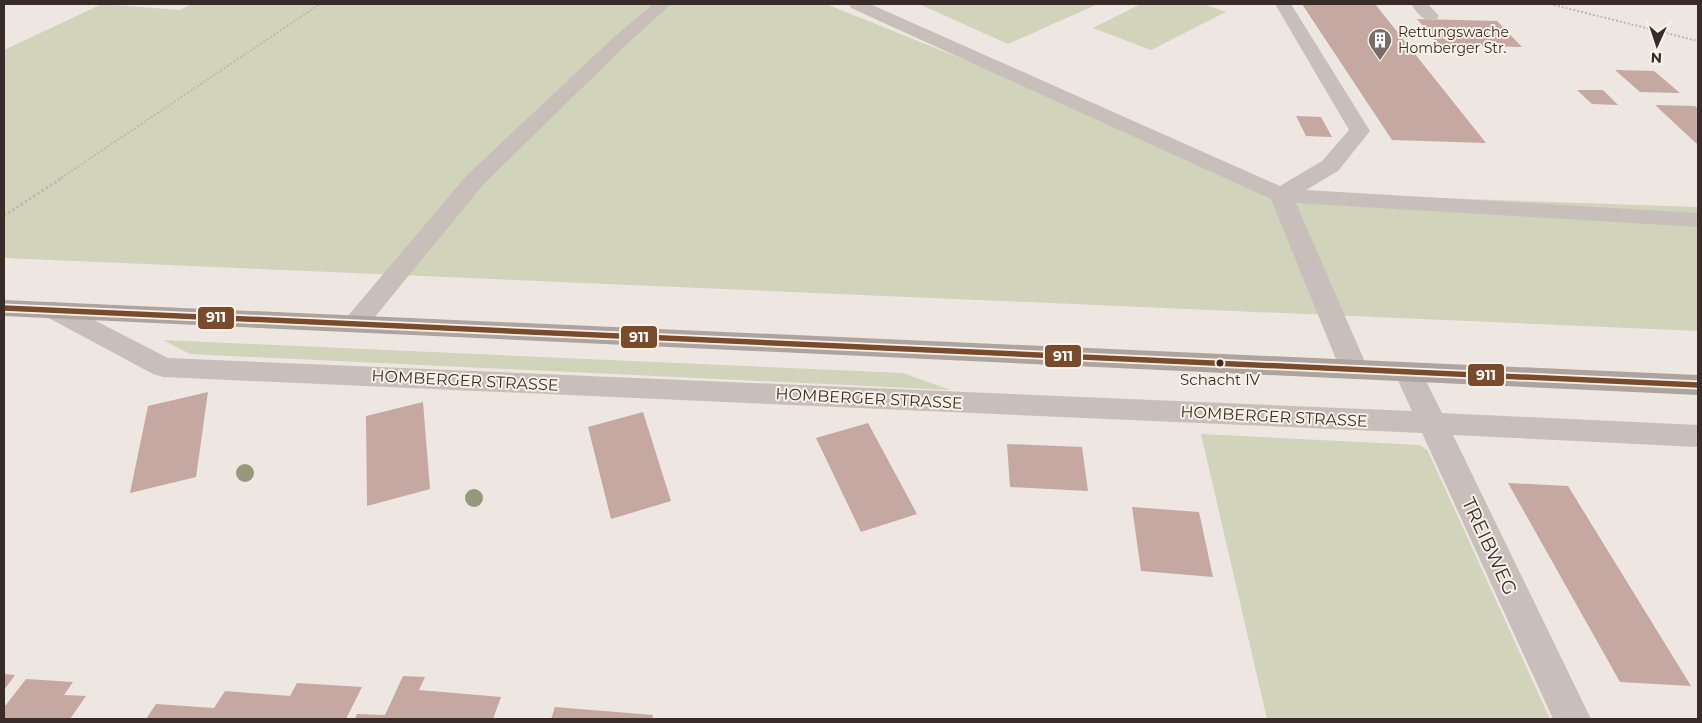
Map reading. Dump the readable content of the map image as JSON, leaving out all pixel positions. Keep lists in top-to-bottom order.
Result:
{
  "streets": {
    "main road": ["HOMBERGER STRASSE"],
    "street": ["TREIBWEG"]
  },
  "crossings": [
    ["HOMBERGER STRASSE", "TREIBWEG"]
  ],
  "places": {
    "building": ["Rettungswache Homberger Str."],
    "other": ["Schacht IV"]
  },
  "lines": ["transit line 911"],
  "north": "bottom"
}
